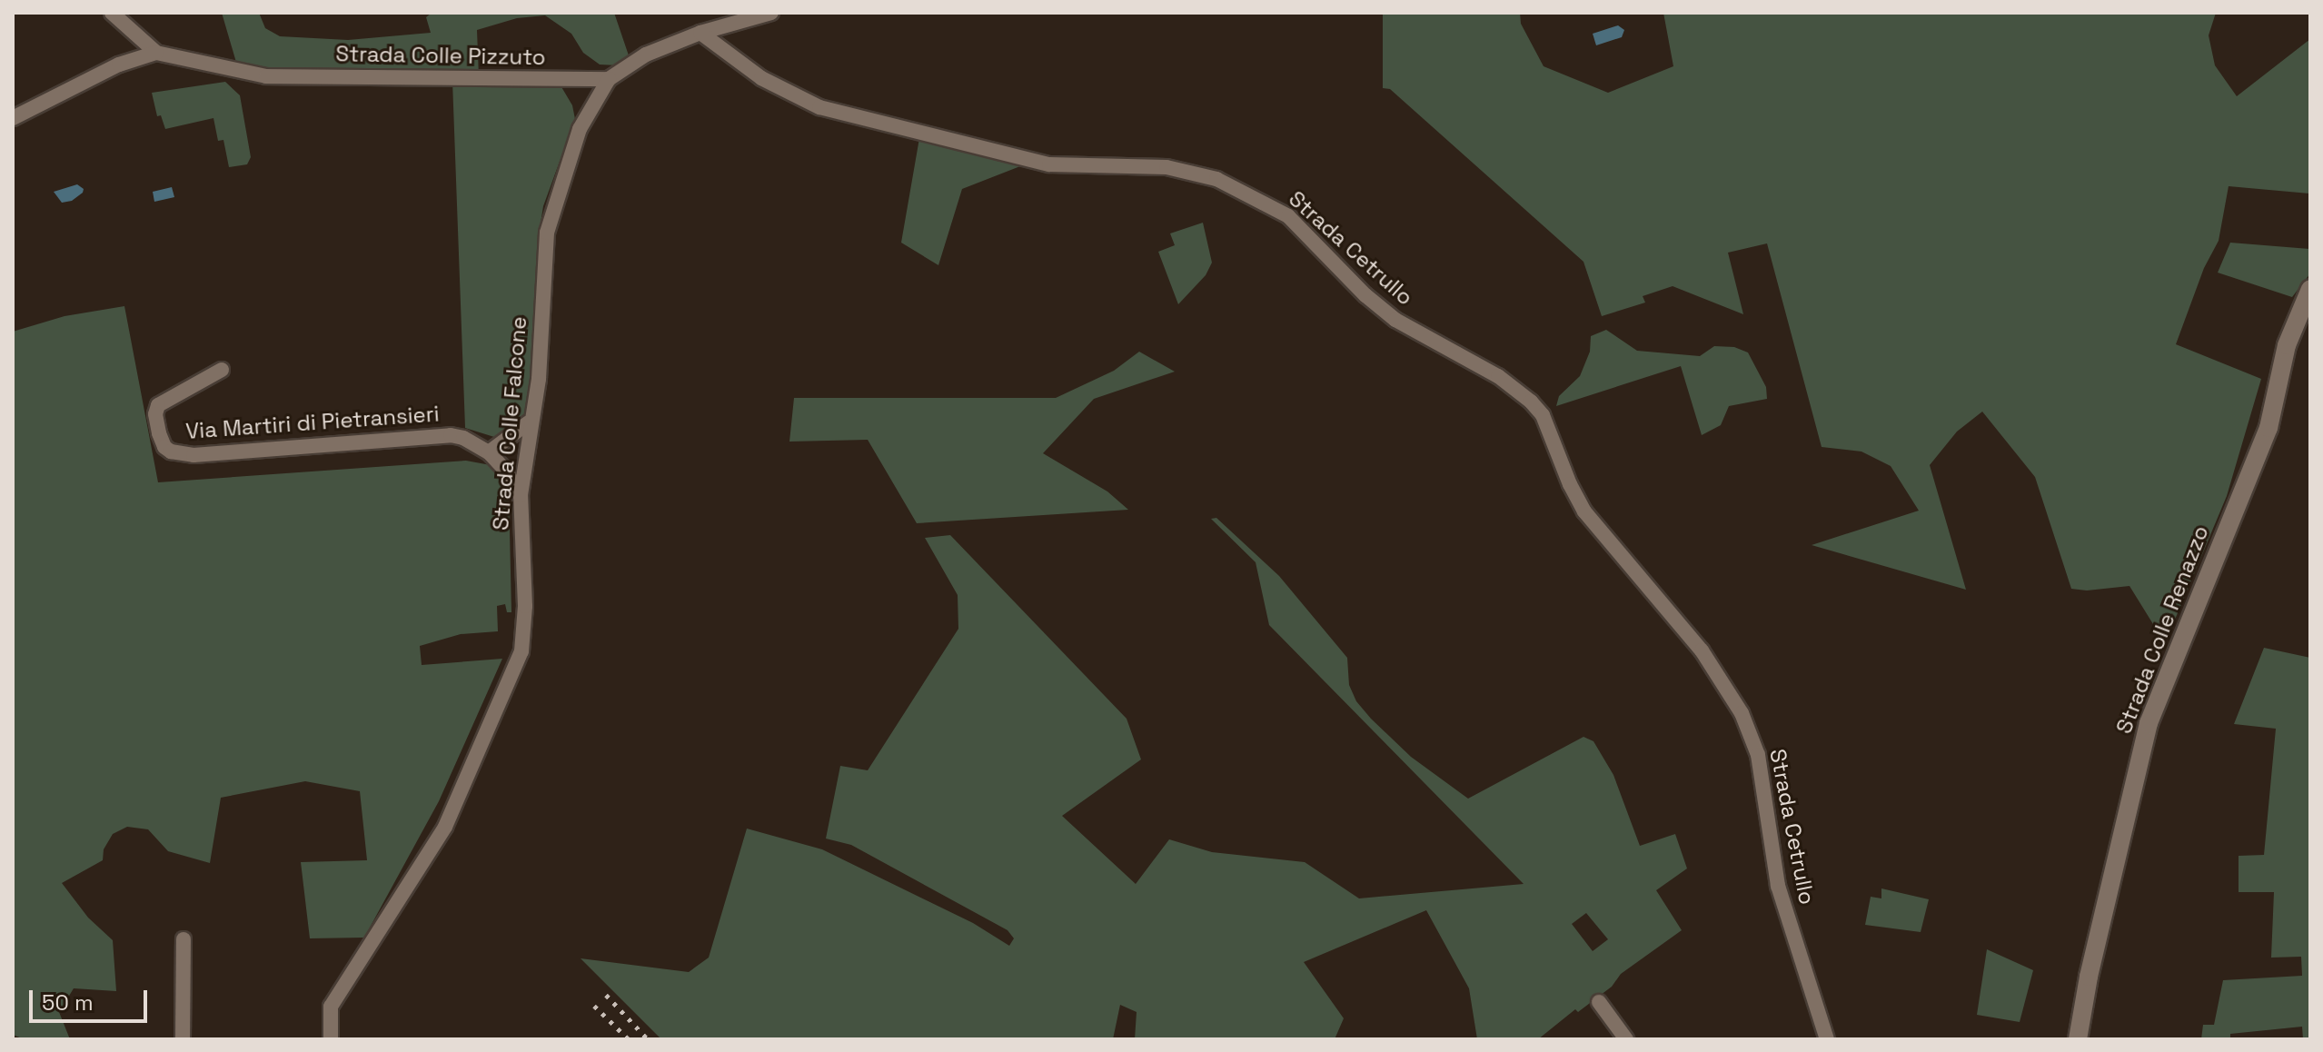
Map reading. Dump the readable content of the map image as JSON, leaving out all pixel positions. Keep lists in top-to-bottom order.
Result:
{
  "streets": {
    "street": [
      "Strada Colle Pizzuto",
      "Strada Cetrullo",
      "Via Martiri di Pietransieri",
      "Strada Colle Falcone",
      "Strada Colle Renazzo"
    ]
  },
  "crossings": [
    ["Strada Colle Pizzuto", "Strada Colle Falcone"],
    ["Via Martiri di Pietransieri", "Strada Colle Falcone"]
  ],
  "scale_bar": "50 m"
}
